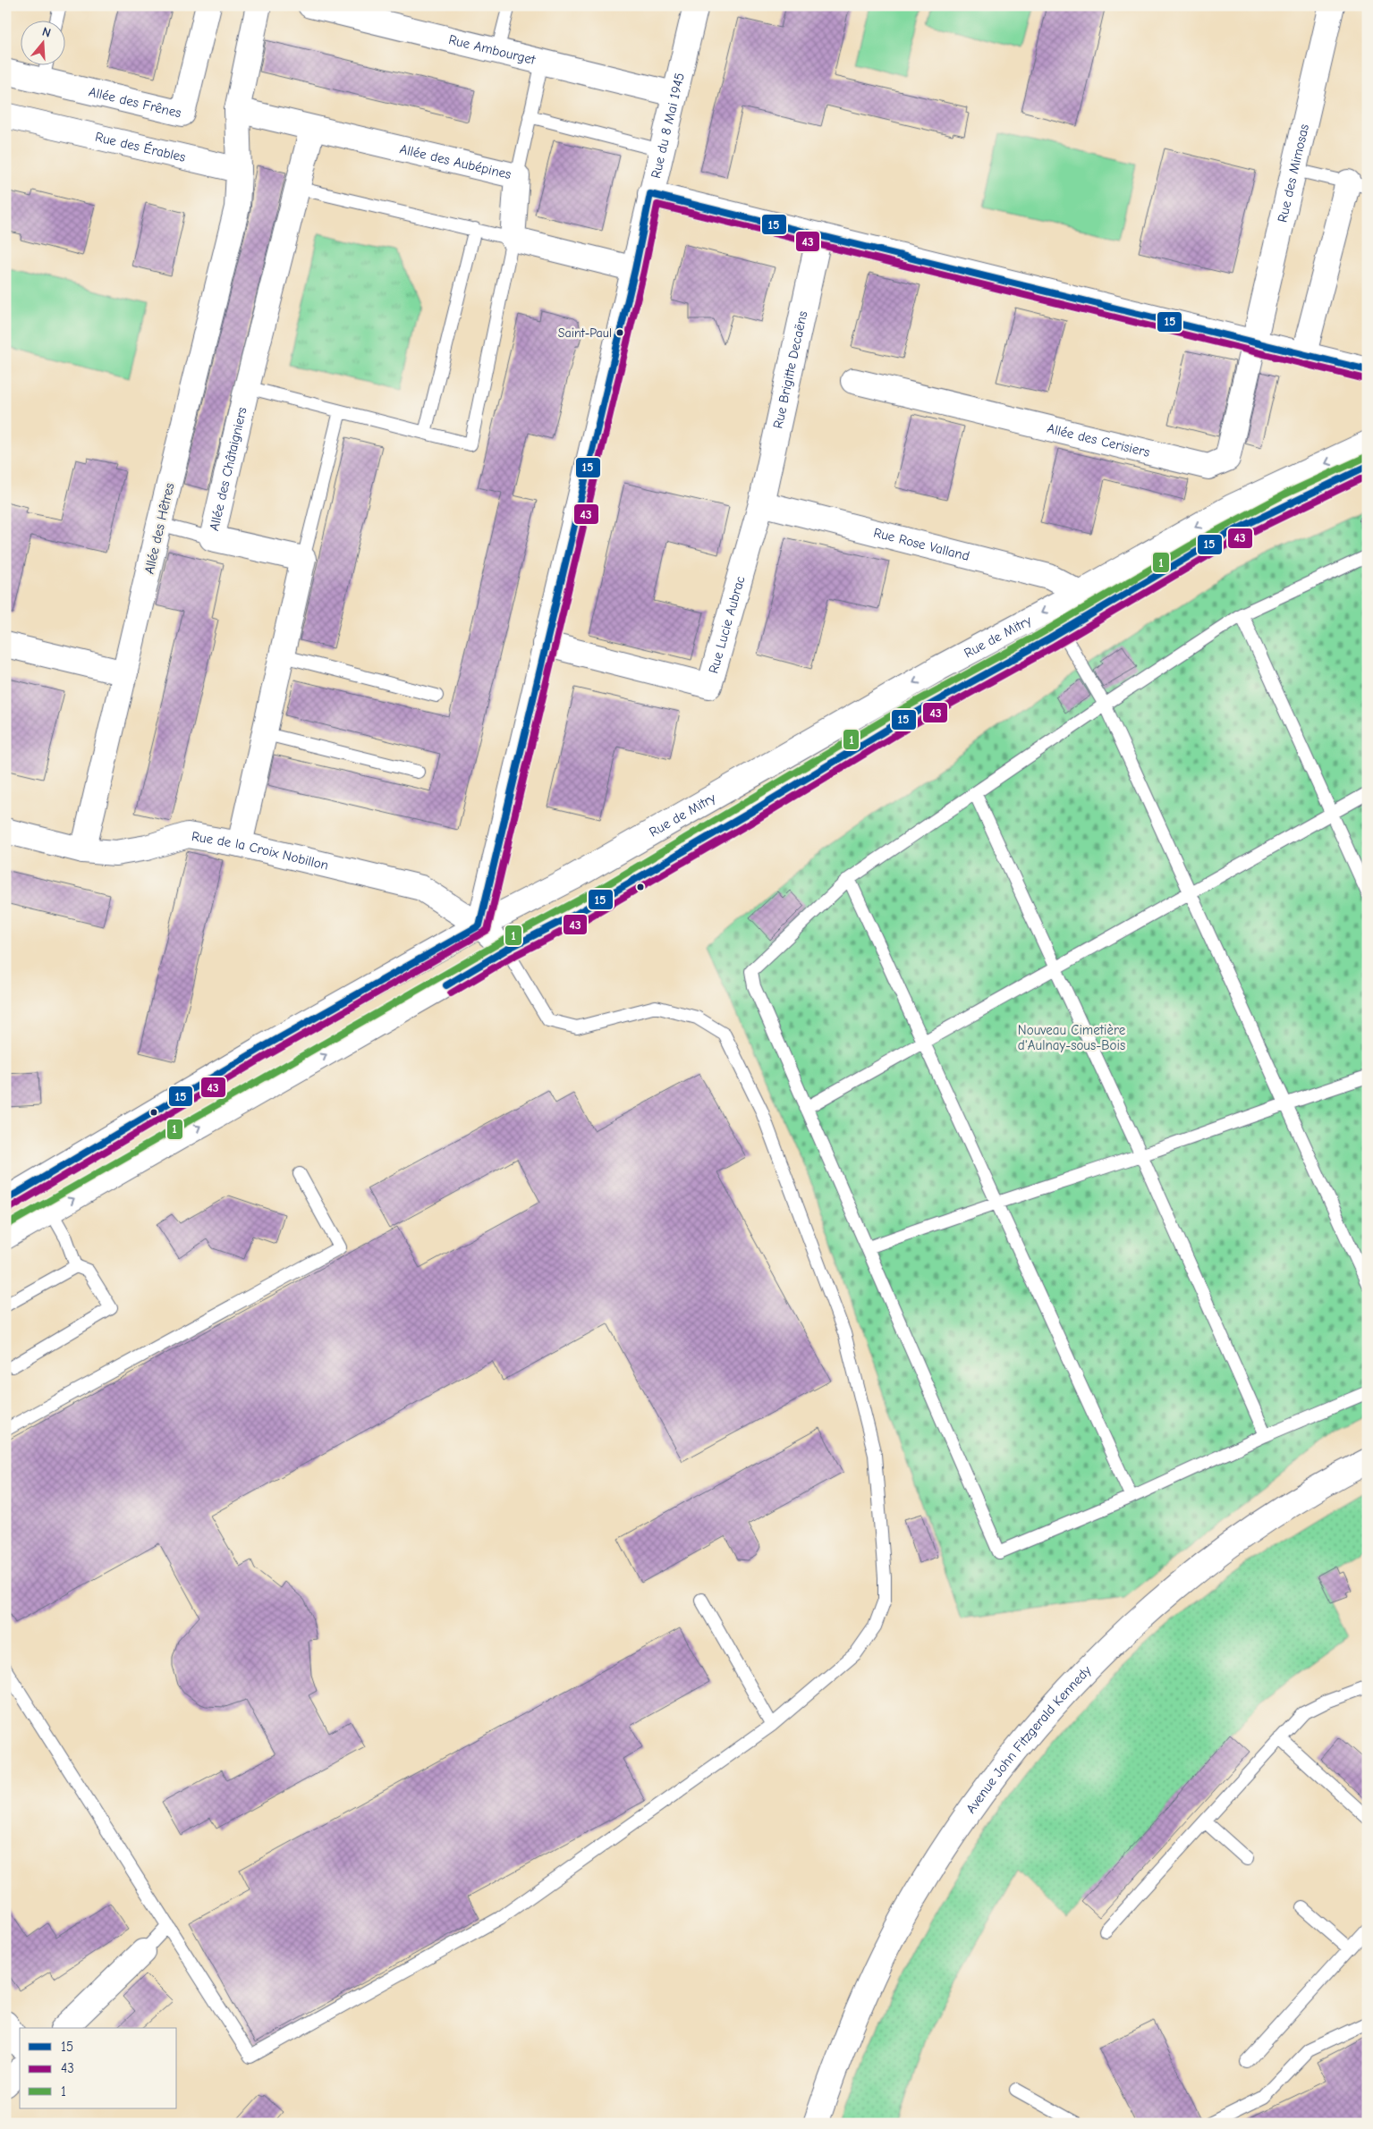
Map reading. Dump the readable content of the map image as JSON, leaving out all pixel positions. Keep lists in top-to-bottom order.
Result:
{
  "streets": {
    "street": [
      "Rue Ambourget",
      "Allée des Frênes",
      "Rue du 8 Mai 1945",
      "Rue des Érables",
      "Allée des Aubépines",
      "Rue des Mimosas",
      "Rue Brigitte Decaëns",
      "Allée des Cerisiers",
      "Allée des Châtaigniers",
      "Allée des Hêtres",
      "Rue Rose Valland",
      "Rue Lucie Aubrac",
      "Rue de Mitry",
      "Rue de la Croix Nobillon",
      "Avenue John Fitzgerald Kennedy"
    ]
  },
  "crossings": [
    ["Rue Ambourget", "Rue du 8 Mai 1945"],
    ["Rue du 8 Mai 1945", "Rue Lucie Aubrac"],
    ["Rue du 8 Mai 1945", "Rue de Mitry"],
    ["Rue du 8 Mai 1945", "Rue de la Croix Nobillon"],
    ["Rue des Érables", "Allée des Hêtres"],
    ["Allée des Aubépines", "Allée des Châtaigniers"],
    ["Rue des Mimosas", "Allée des Cerisiers"],
    ["Rue Brigitte Decaëns", "Rue Rose Valland"],
    ["Rue Brigitte Decaëns", "Rue Lucie Aubrac"],
    ["Allée des Hêtres", "Rue de la Croix Nobillon"],
    ["Rue Rose Valland", "Rue Lucie Aubrac"],
    ["Rue Rose Valland", "Rue de Mitry"],
    ["Rue de Mitry", "Rue de la Croix Nobillon"]
  ],
  "parks": ["Nouveau Cimetière d'Aulnay-sous-Bois"],
  "places": ["Saint-Paul"],
  "lines": ["transit line 15", "transit line 43", "transit line 1"],
  "legend": ["15", "43", "1"],
  "north": "top"
}
